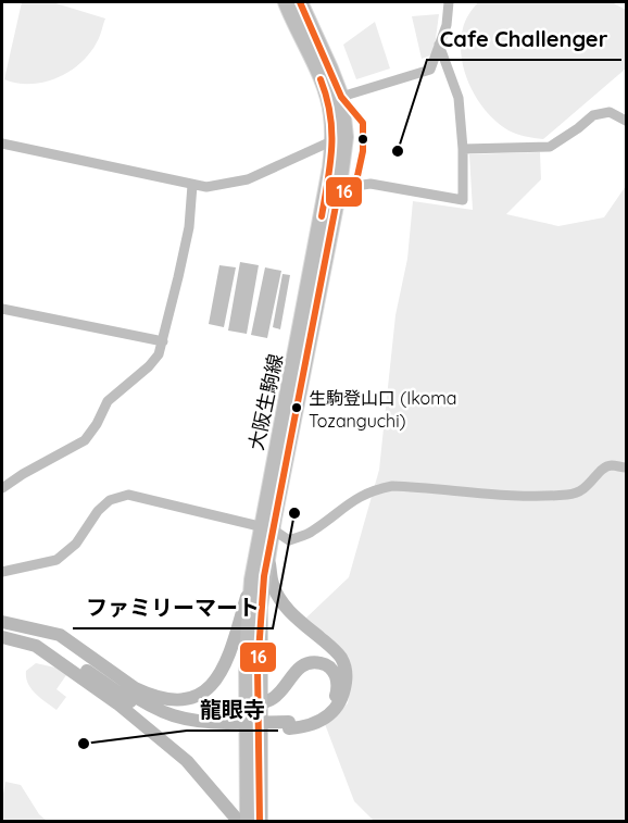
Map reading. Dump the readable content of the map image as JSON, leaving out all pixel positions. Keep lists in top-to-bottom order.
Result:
{
  "streets": {
    "main road": ["大阪生駒線"]
  },
  "places": [
    "Cafe Challenger",
    "生駒登山口 (Ikoma Tozanguchi)",
    "ファミリーマート",
    "龍眼寺"
  ],
  "lines": ["transit line 16"]
}
